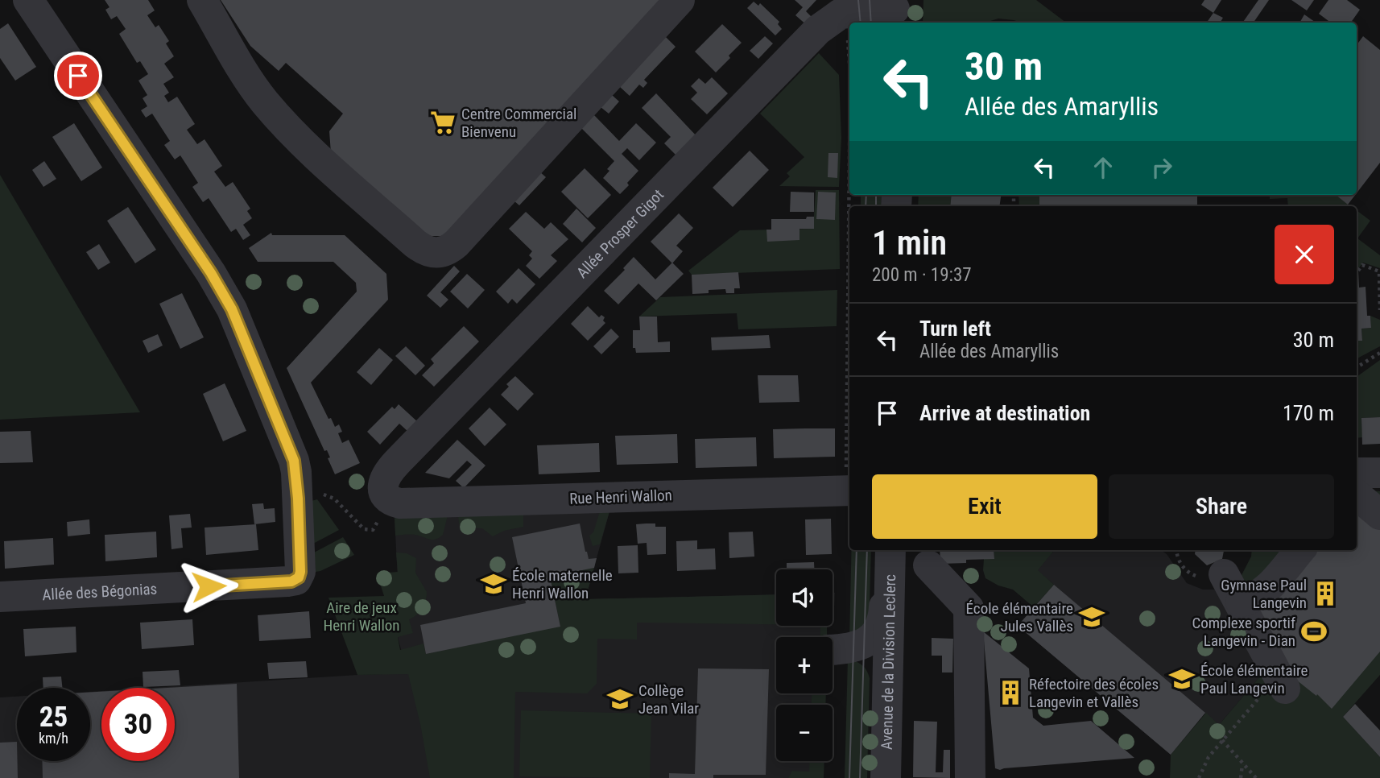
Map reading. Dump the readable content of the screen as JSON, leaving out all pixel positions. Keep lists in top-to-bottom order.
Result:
{
  "streets": {
    "street": [
      "Allée Prosper Gigot",
      "Rue Henri Wallon",
      "Allée des Bégonias",
      "Avenue de la Division Leclerc"
    ]
  },
  "crossings": [
    ["Allée Prosper Gigot", "Rue Henri Wallon"]
  ],
  "parks": ["Aire de jeux Henri Wallon"],
  "places": {
    "supermarket": ["Centre Commercial Bienvenu"],
    "school or university": [
      "École maternelle Henri Wallon",
      "École élémentaire Jules Vallès",
      "École élémentaire Paul Langevin",
      "Collège Jean Vilar"
    ],
    "building": ["Gymnase Paul Langevin", "Réfectoire des écoles Langevin et Vallès"],
    "sports": ["Complexe sportif Langevin - Dian"]
  },
  "page": {
    "turn": ["30 m", "Allée des Amaryllis"],
    "heading": ["1 min", "200 m · 19:37"],
    "list": [
      {
        "name": "Turn left",
        "note": "Allée des Amaryllis",
        "value": "30 m"
      },
      {
        "name": "Arrive at destination",
        "value": "170 m"
      }
    ],
    "buttons": ["Exit", "Share"],
    "map_buttons": ["+", "−"],
    "speed": "25 km/h",
    "limit": "30"
  }
}
